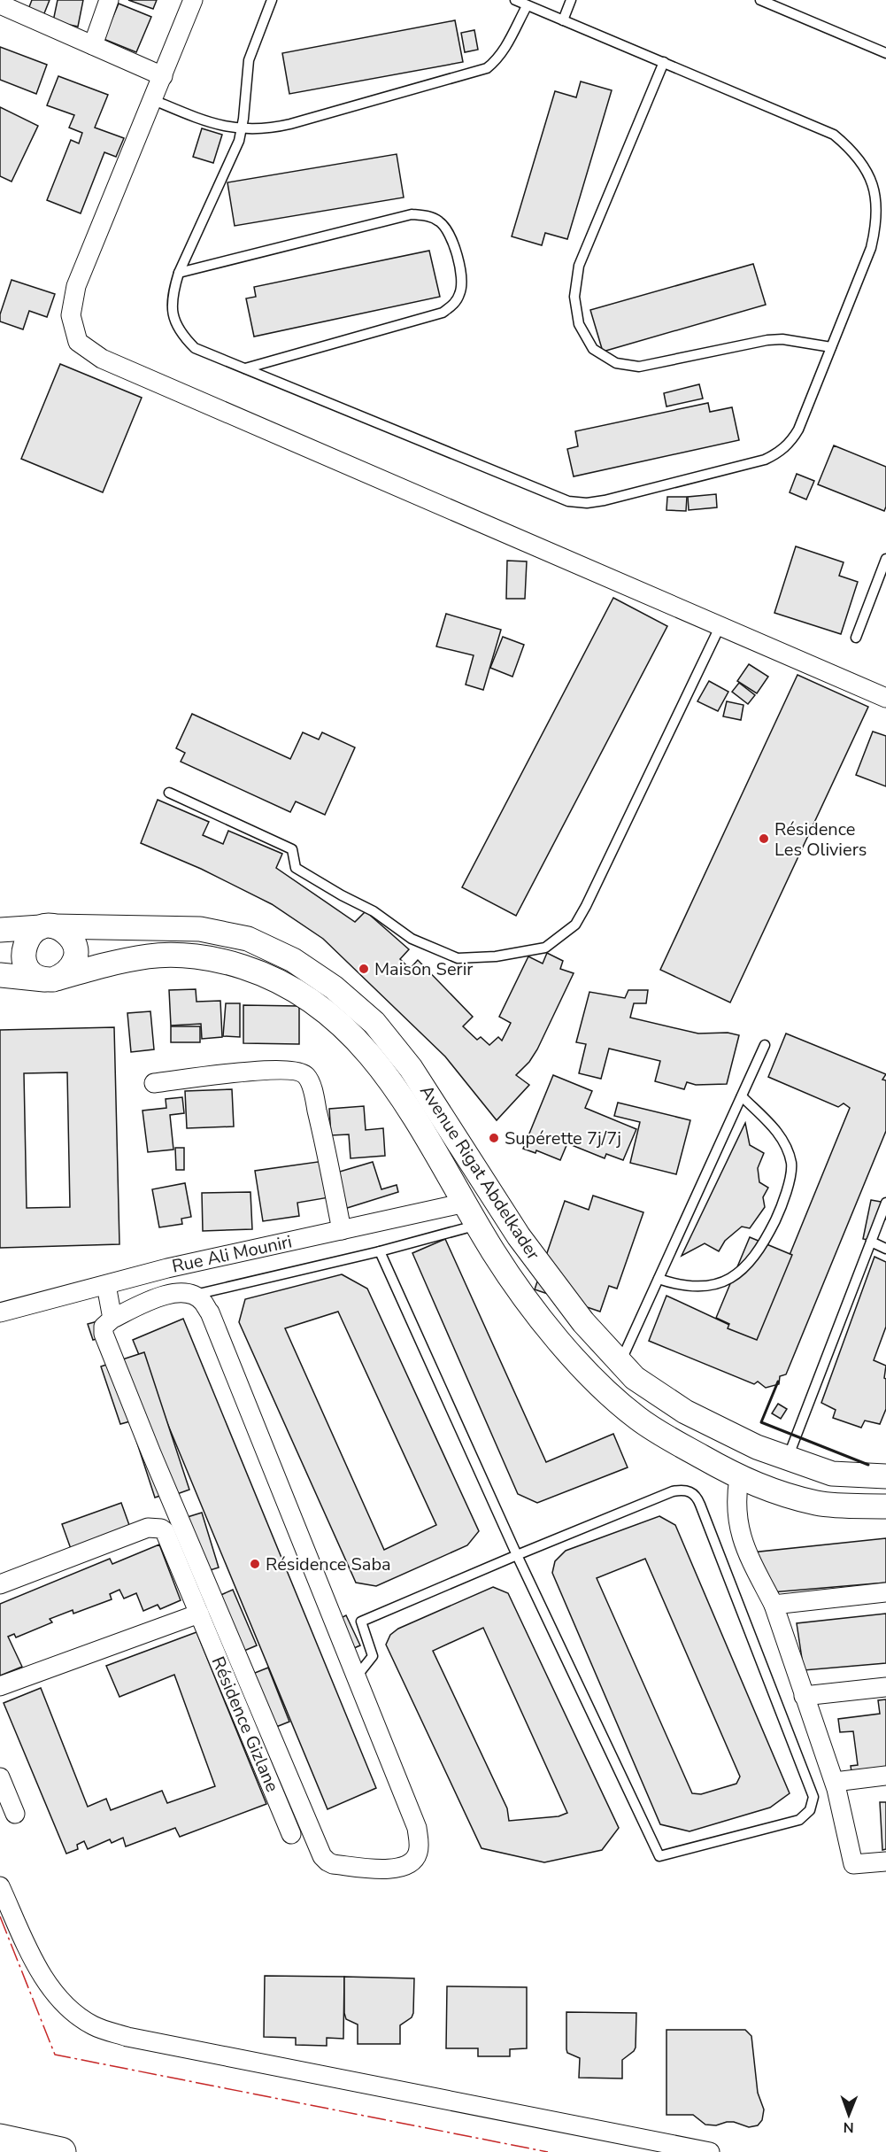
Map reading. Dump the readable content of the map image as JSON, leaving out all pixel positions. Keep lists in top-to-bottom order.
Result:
{
  "streets": {
    "street": ["Avenue Rigat Abdelkader", "Rue Ali Mouniri", "Résidence Gizlane"]
  },
  "places": [
    "Résidence Les Oliviers",
    "Maison Serir",
    "Supérette 7j/7j",
    "Résidence Saba"
  ],
  "north": "bottom"
}
